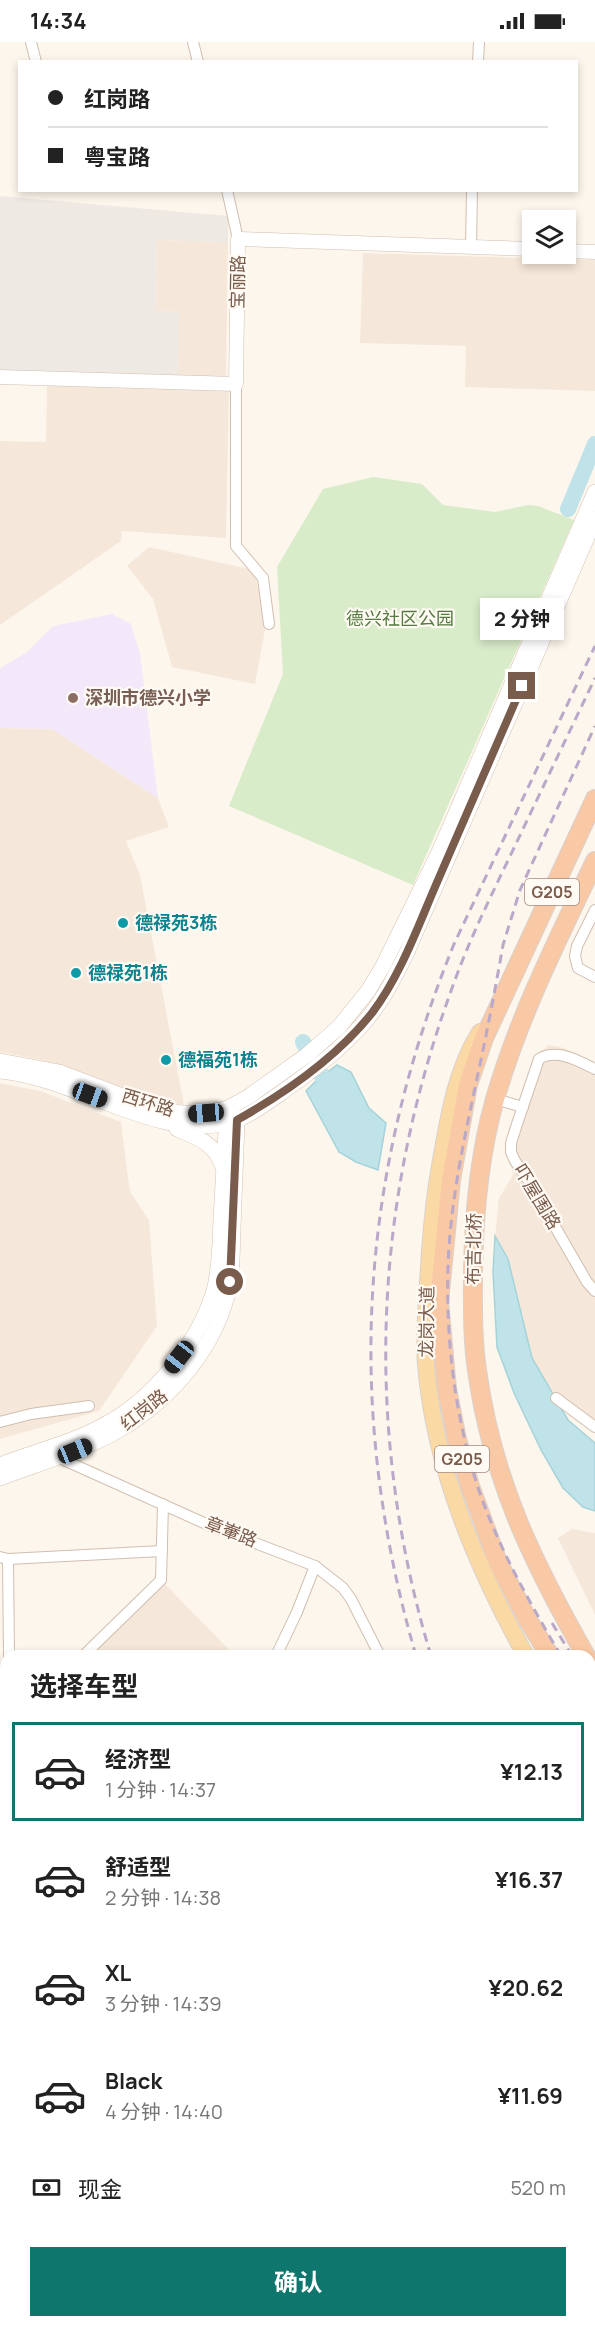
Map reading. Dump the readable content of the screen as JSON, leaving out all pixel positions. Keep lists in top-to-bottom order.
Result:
{
  "streets": {
    "highway": ["G205", "布吉北桥", "龙岗大道"],
    "main road": ["西环路", "红岗路"],
    "street": ["宝丽路", "吓屋围路", "章輋路"]
  },
  "crossings": [
    ["G205", "布吉北桥"],
    ["西环路", "红岗路"],
    ["布吉北桥", "龙岗大道"],
    ["红岗路", "章輋路"]
  ],
  "parks": ["德兴社区公园"],
  "places": [
    "深圳市德兴小学",
    "德禄苑3栋",
    "德禄苑1栋",
    "德福苑1栋"
  ],
  "page": {
    "status": "14:34",
    "banner": ["红岗路", "粤宝路"],
    "bubble": "2 分钟",
    "heading": "选择车型",
    "list": [
      {
        "name": "经济型",
        "note": "1 分钟 · 14:37",
        "value": "¥12.13"
      },
      {
        "name": "舒适型",
        "note": "2 分钟 · 14:38",
        "value": "¥16.37"
      },
      {
        "name": "XL",
        "note": "3 分钟 · 14:39",
        "value": "¥20.62"
      },
      {
        "name": "Black",
        "note": "4 分钟 · 14:40",
        "value": "¥11.69"
      }
    ],
    "pay": ["现金", "520 m"],
    "buttons": "确认"
  }
}
